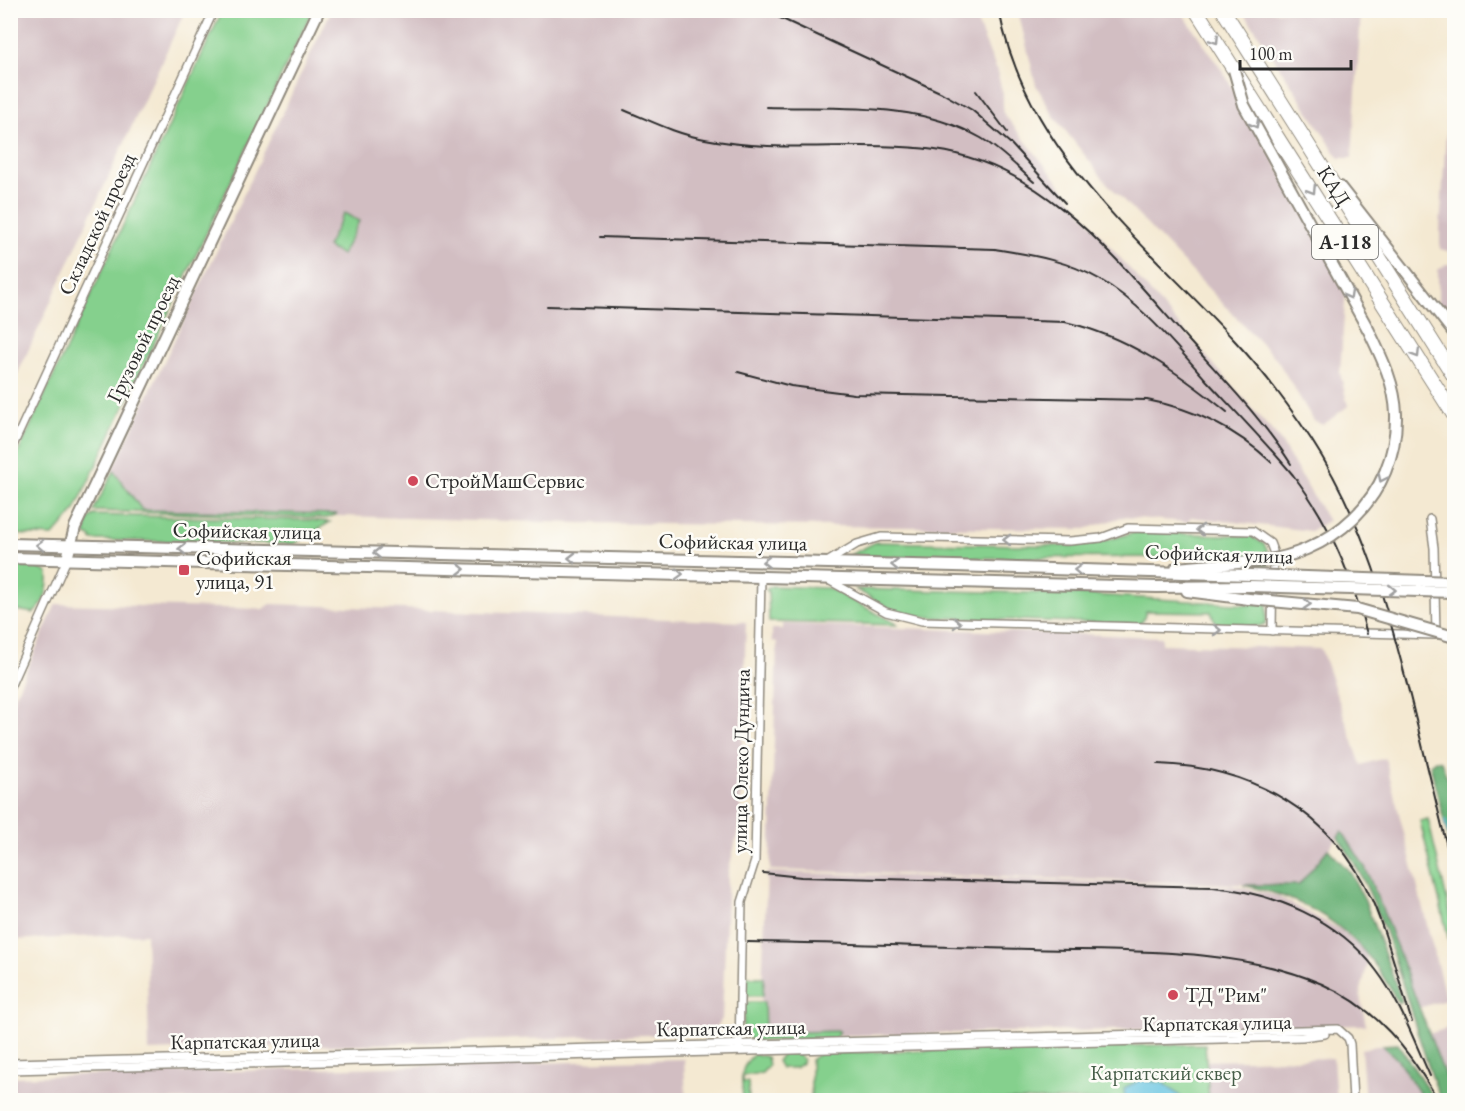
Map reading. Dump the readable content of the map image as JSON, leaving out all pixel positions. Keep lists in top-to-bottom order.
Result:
{
  "streets": {
    "highway": ["КАД", "А-118"],
    "main road": ["Грузовой проезд", "Софийская улица"],
    "street": ["Складской проезд", "улица Олеко Дундича", "Карпатская улица"]
  },
  "crossings": [
    ["Грузовой проезд", "Софийская улица"],
    ["Софийская улица", "улица Олеко Дундича"],
    ["улица Олеко Дундича", "Карпатская улица"]
  ],
  "parks": ["Карпатский сквер"],
  "places": {
    "other": ["СтройМашСервис", "ТД \"Рим\""],
    "transit": ["Софийская улица, 91"]
  },
  "scale_bar": "100 m"
}
